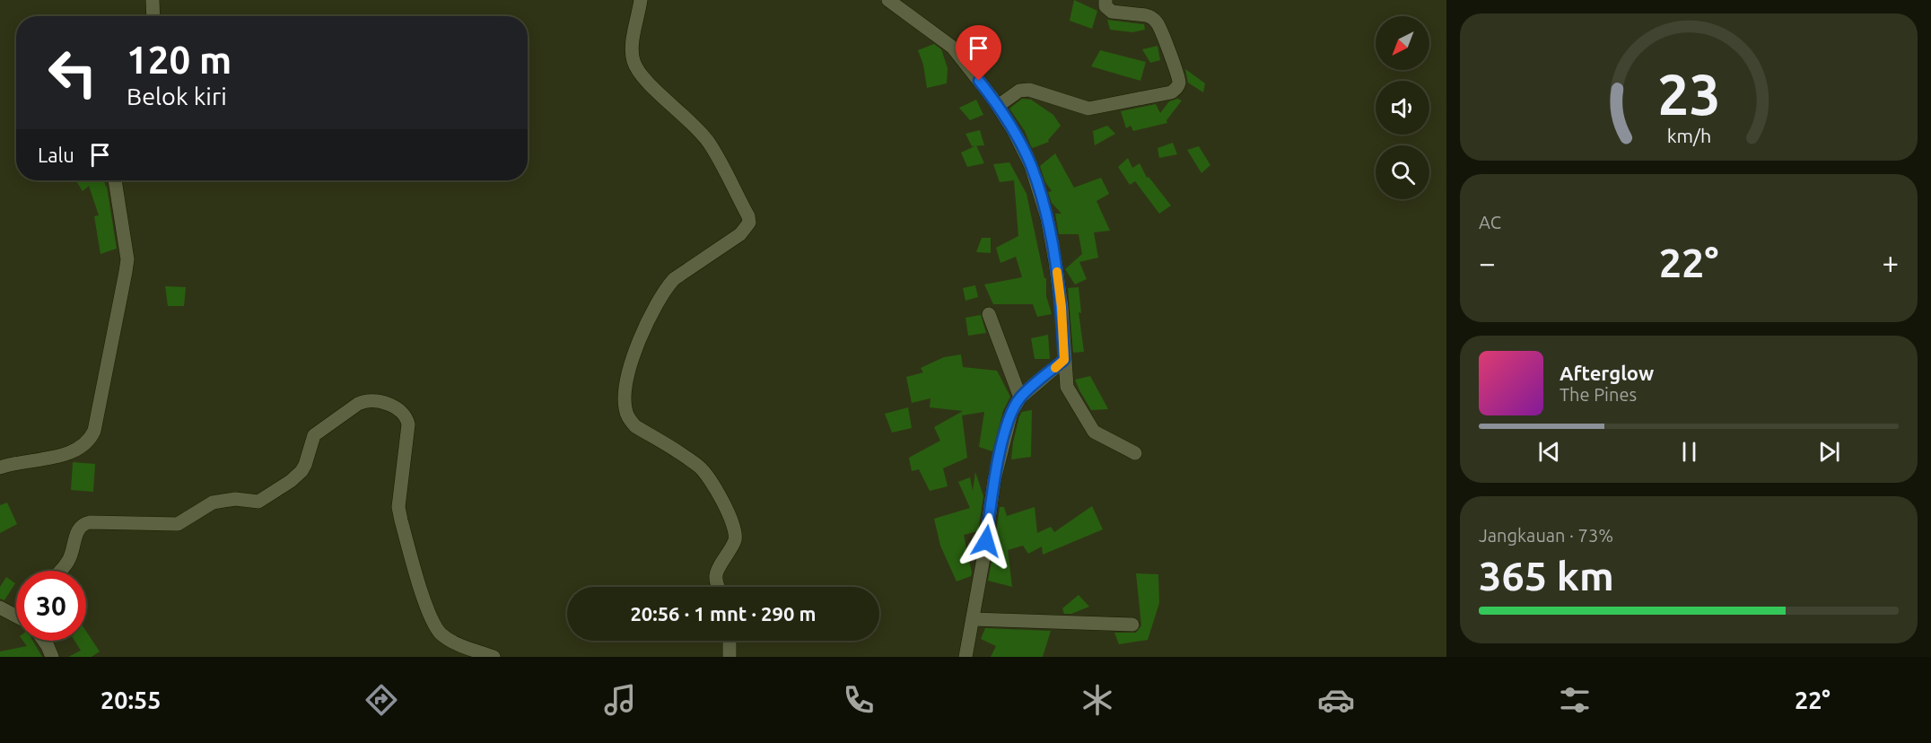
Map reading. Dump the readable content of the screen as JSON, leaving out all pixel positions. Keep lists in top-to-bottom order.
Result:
{
  "north": "bottom left",
  "page": {
    "turn": ["120 m", "Belok kiri"],
    "then": "Lalu",
    "tile": [
      "AC",
      ["Jangkauan · 73%", "365 km"]
    ],
    "heat": ["−", "22°", "+"],
    "song": ["Afterglow", "The Pines"],
    "limit": "30",
    "trip": "20:56 · 1 mnt · 290 m",
    "tabs": ["20:55", "22°"],
    "gauge": ["23", "km/h"]
  }
}
